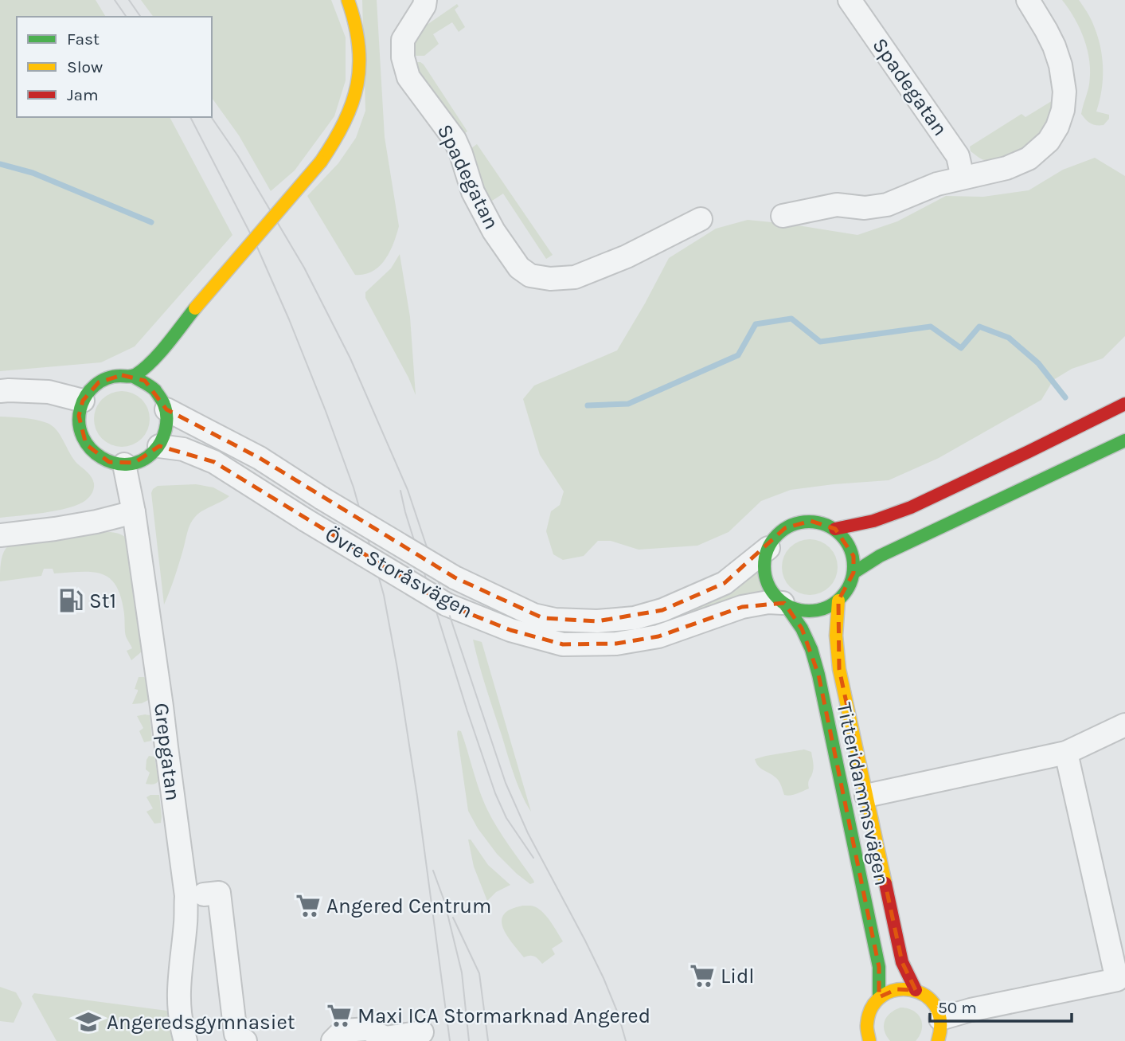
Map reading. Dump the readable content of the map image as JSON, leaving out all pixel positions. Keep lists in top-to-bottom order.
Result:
{
  "streets": {
    "street": [
      "Spadegatan",
      "Övre Storåsvägen",
      "Grepgatan",
      "Titteridammsvägen"
    ]
  },
  "crossings": [
    ["Övre Storåsvägen", "Grepgatan"],
    ["Övre Storåsvägen", "Titteridammsvägen"]
  ],
  "places": {
    "fuel station": ["St1"],
    "supermarket": ["Angered Centrum", "Lidl", "Maxi ICA Stormarknad Angered"],
    "school or university": ["Angeredsgymnasiet"]
  },
  "legend": ["Fast", "Slow", "Jam"],
  "scale_bar": "50 m"
}
